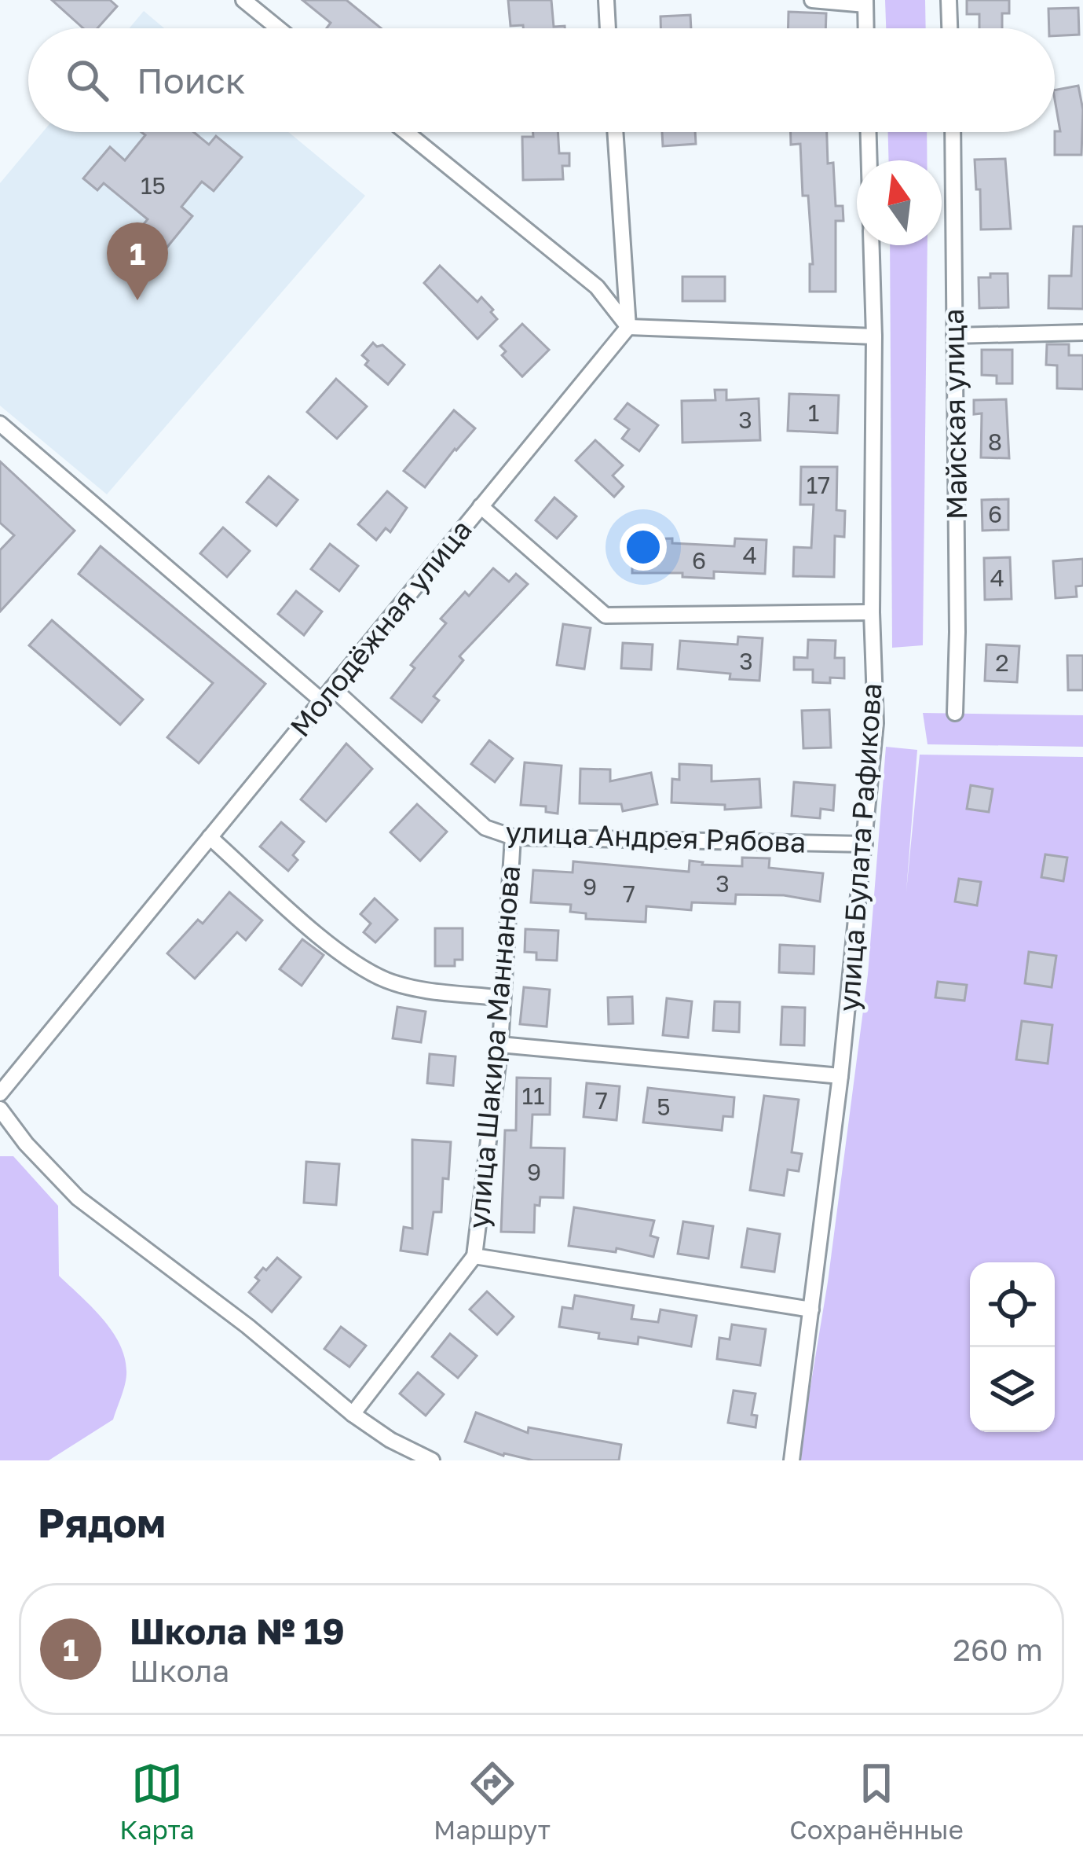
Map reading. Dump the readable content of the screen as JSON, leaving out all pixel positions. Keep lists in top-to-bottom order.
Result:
{
  "streets": {
    "street": [
      "Майская улица",
      "Молодёжная улица",
      "улица Андрея Рябова",
      "улица Булата Рафикова",
      "улица Шакира Маннанова"
    ]
  },
  "crossings": [
    ["Молодёжная улица", "улица Андрея Рябова"],
    ["улица Андрея Рябова", "улица Булата Рафикова"],
    ["улица Андрея Рябова", "улица Шакира Маннанова"],
    ["улица Булата Рафикова", "улица Шакира Маннанова"]
  ],
  "house_numbers": [
    "15",
    "1",
    "3",
    "8",
    "17",
    "6",
    "4",
    "6",
    "4",
    "3",
    "2",
    "3",
    "9",
    "7",
    "11",
    "7",
    "5",
    "9"
  ],
  "north": "top",
  "page": {
    "search": "Поиск",
    "pins": "1",
    "heading": "Рядом",
    "list": [
      {
        "mark": "1",
        "name": "Школа № 19",
        "note": "Школа",
        "value": "260 m"
      }
    ],
    "nav": ["Карта", "Маршрут", "Сохранённые"]
  }
}
